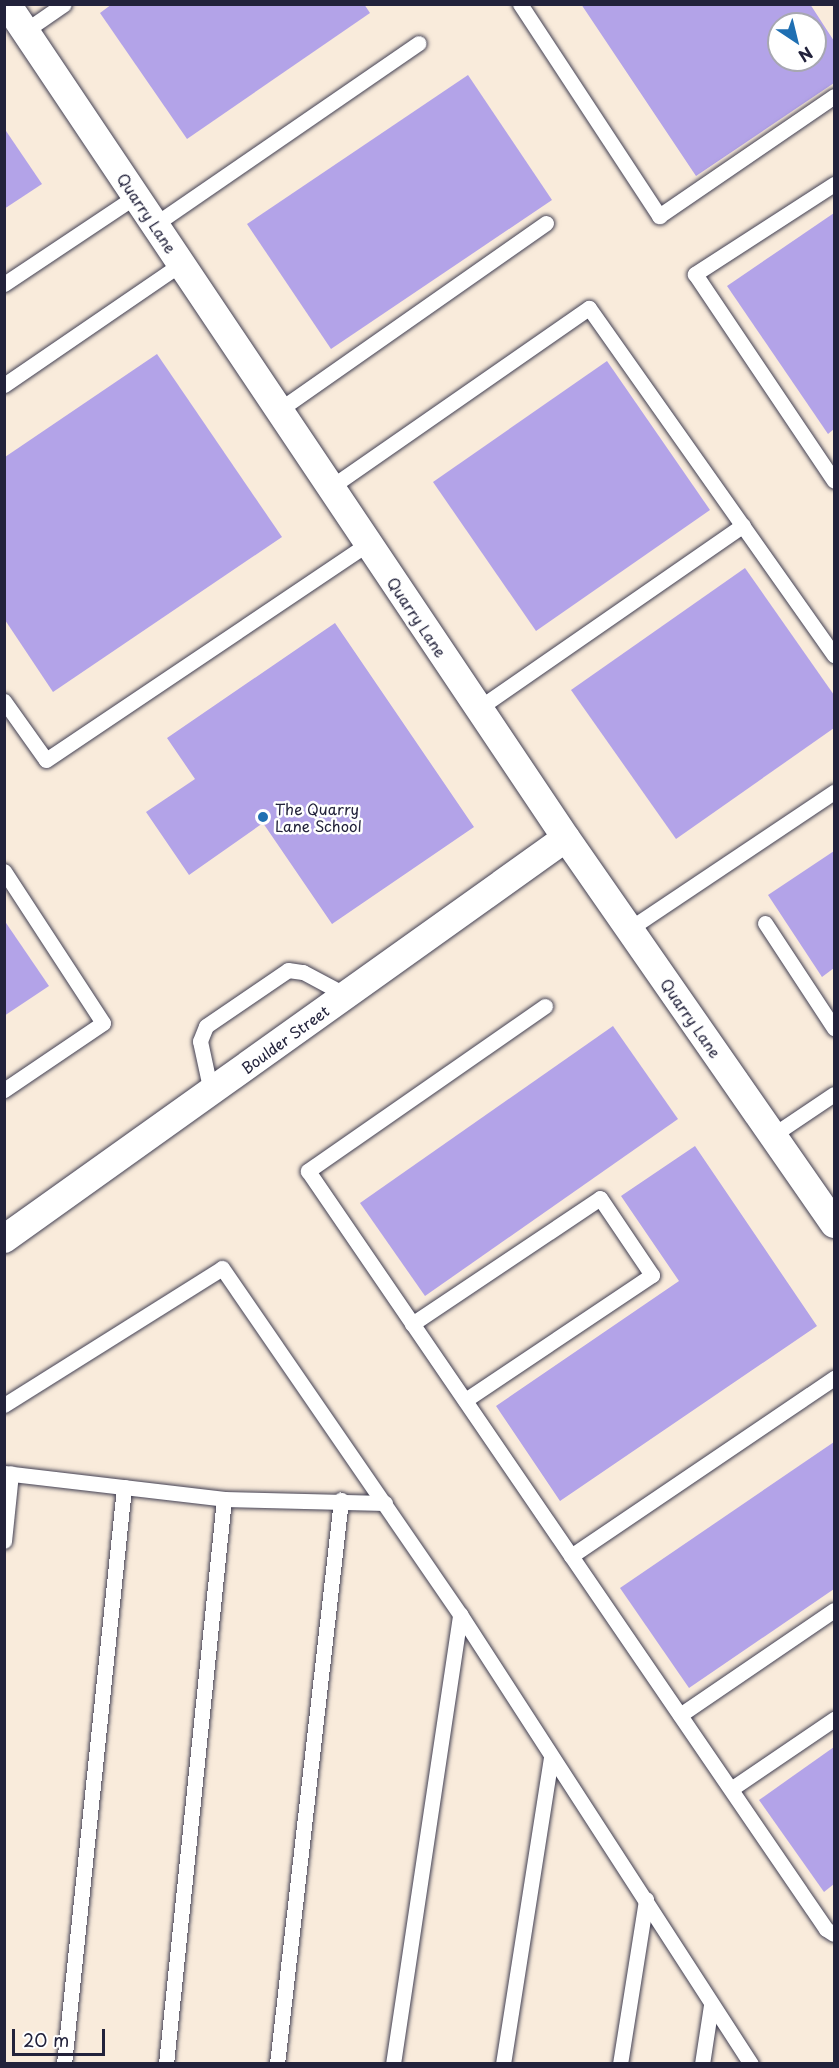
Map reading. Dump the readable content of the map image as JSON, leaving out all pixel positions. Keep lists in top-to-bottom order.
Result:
{
  "streets": {
    "street": ["Quarry Lane", "Boulder Street"]
  },
  "crossings": [
    ["Quarry Lane", "Boulder Street"]
  ],
  "places": ["The Quarry Lane School"],
  "scale_bar": "20 m",
  "north": "bottom right"
}
